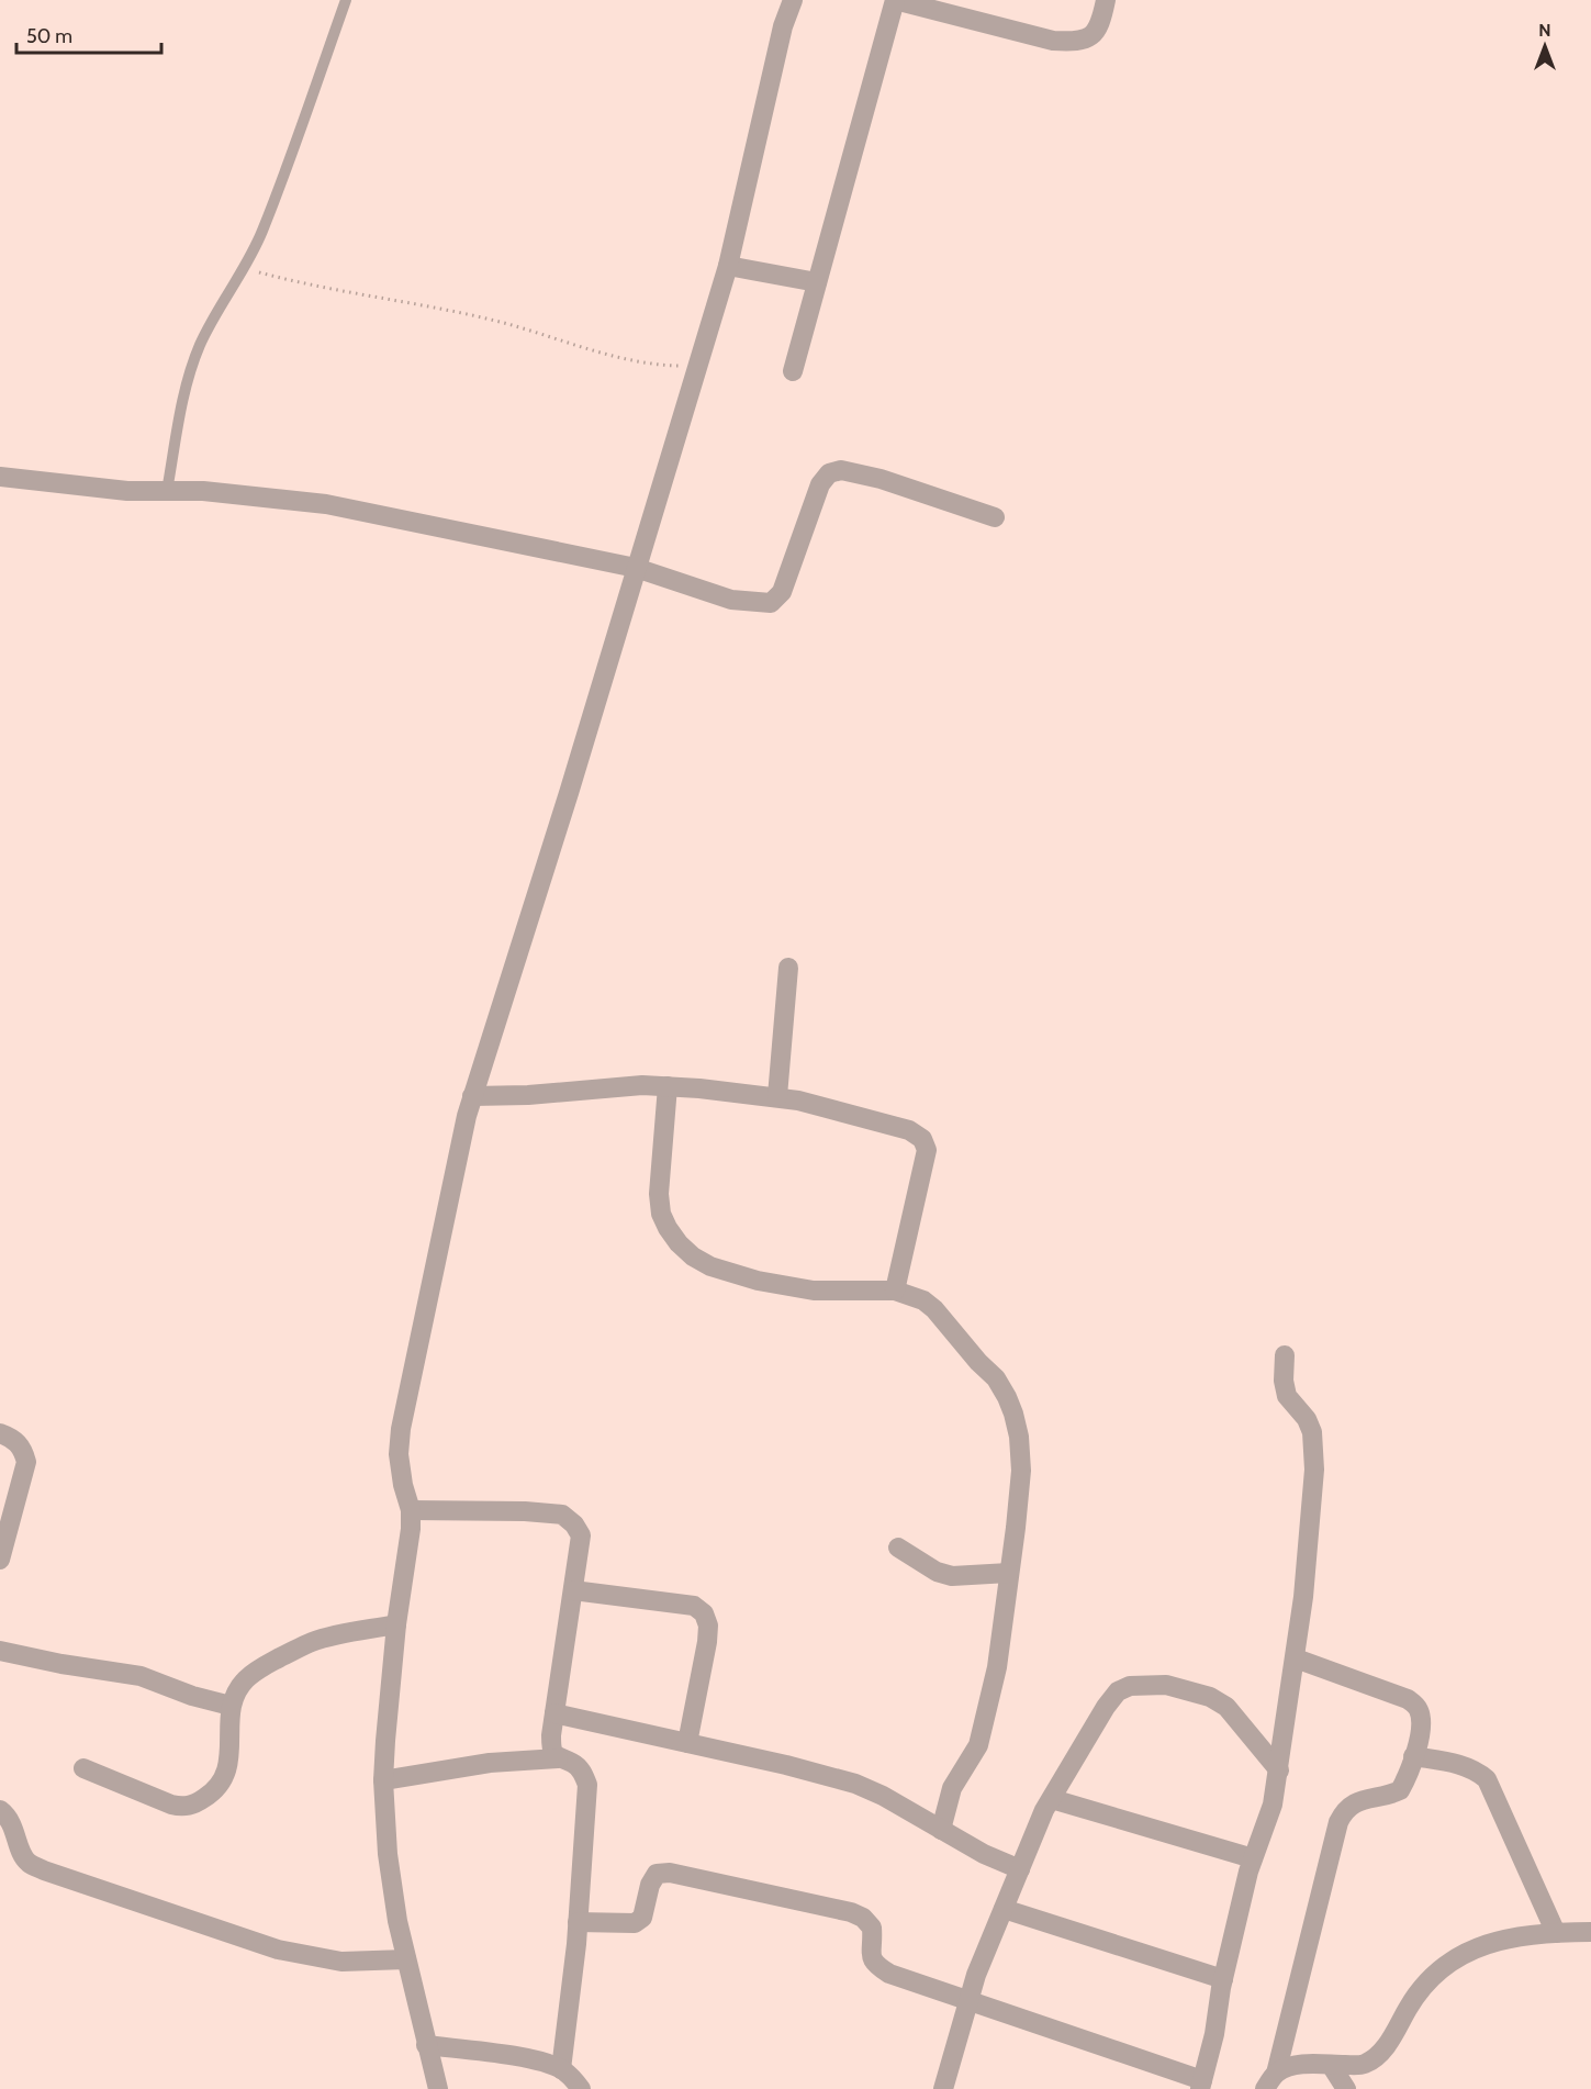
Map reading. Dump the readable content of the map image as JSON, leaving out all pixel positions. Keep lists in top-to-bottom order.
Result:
{
  "scale_bar": "50 m",
  "north": "top"
}
